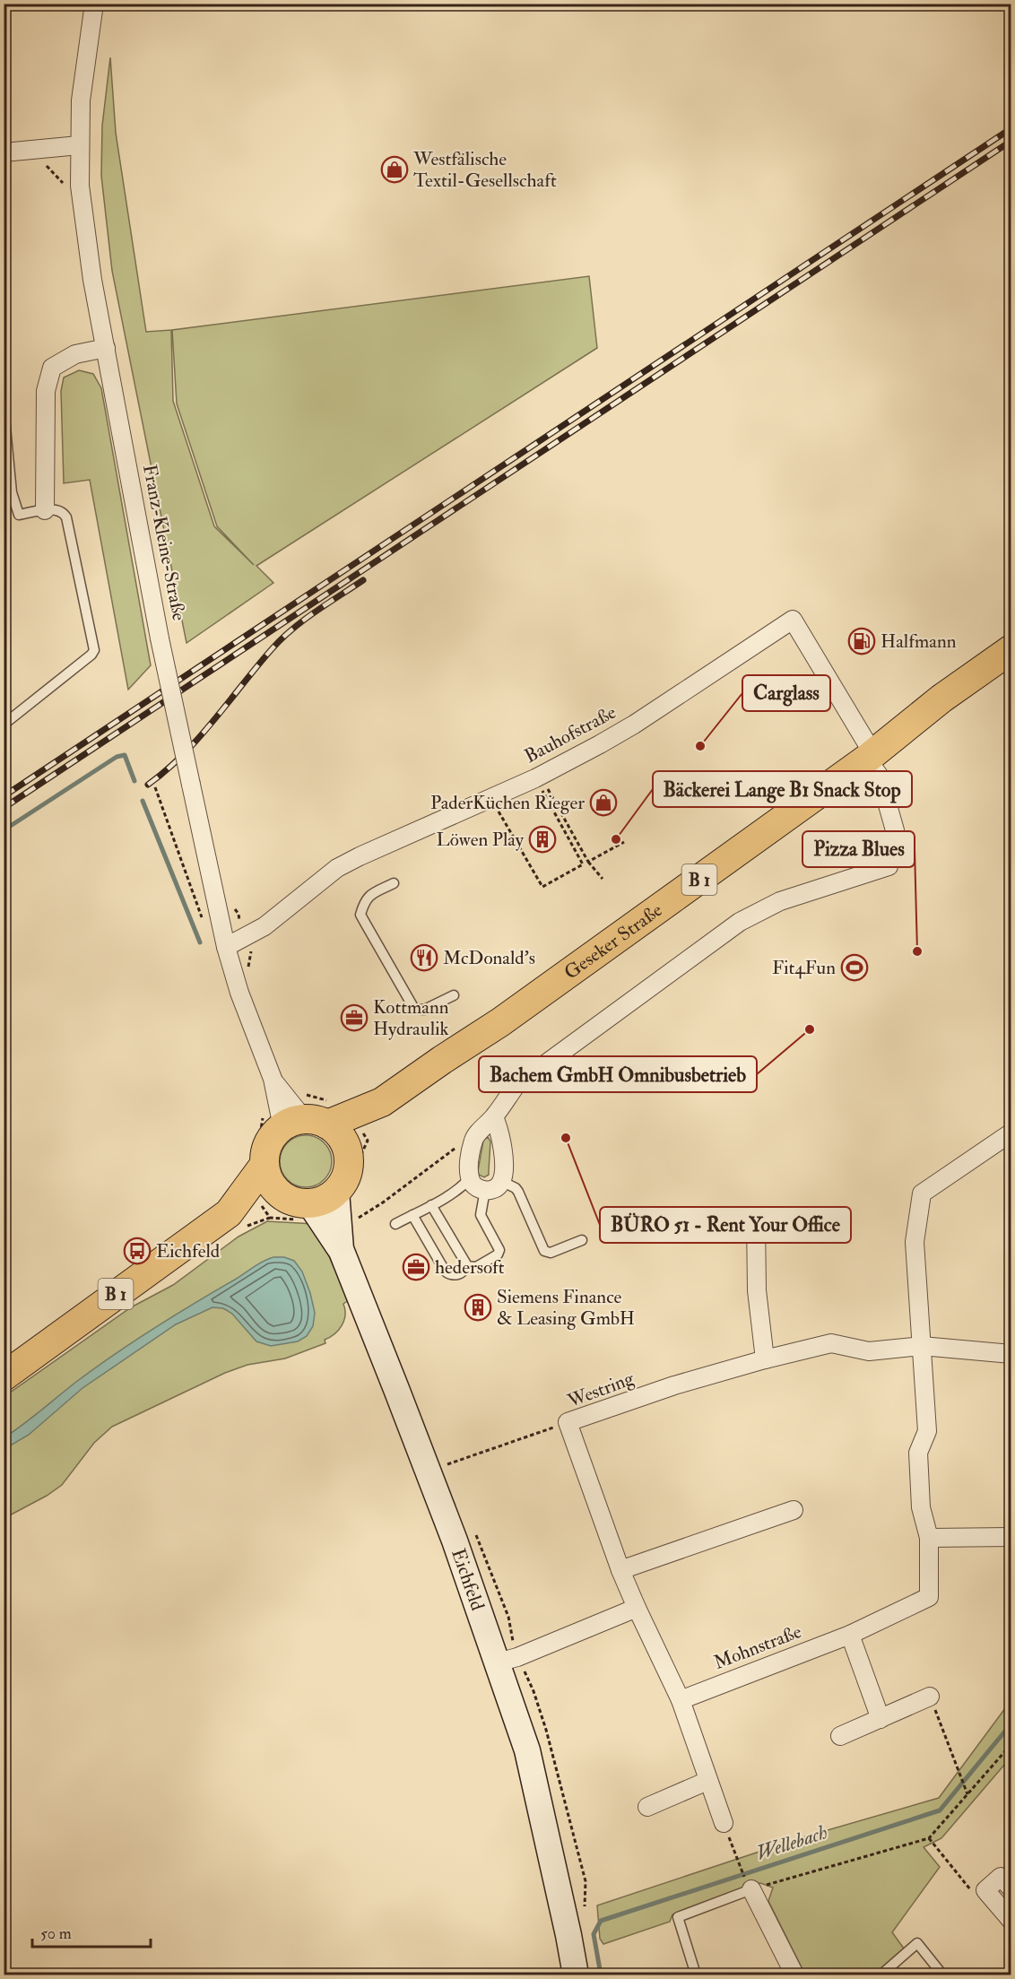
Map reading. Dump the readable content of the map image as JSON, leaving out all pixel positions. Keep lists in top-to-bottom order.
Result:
{
  "streets": {
    "main road": ["B 1", "Geseker Straße", "Eichfeld"],
    "street": [
      "Franz-Kleine-Straße",
      "Bauhofstraße",
      "Westring",
      "Mohnstraße"
    ]
  },
  "crossings": [
    ["Franz-Kleine-Straße", "Bauhofstraße"],
    ["Franz-Kleine-Straße", "B 1"],
    ["Franz-Kleine-Straße", "Geseker Straße"],
    ["Franz-Kleine-Straße", "Eichfeld"],
    ["Bauhofstraße", "Geseker Straße"],
    ["B 1", "Geseker Straße"],
    ["B 1", "Eichfeld"],
    ["Geseker Straße", "Eichfeld"],
    ["Westring", "Mohnstraße"]
  ],
  "water": ["Wellebach"],
  "places": {
    "shop": ["Westfälische Textil-Gesellschaft", "PaderKüchen Rieger"],
    "fuel station": ["Halfmann"],
    "other": [
      "Carglass",
      "Bäckerei Lange B1 Snack Stop",
      "Pizza Blues",
      "Bachem GmbH Omnibusbetrieb",
      "BÜRO 51 - Rent Your Office"
    ],
    "building": ["Löwen Play", "Siemens Finance & Leasing GmbH"],
    "restaurant": ["McDonald's"],
    "sports": ["Fit4Fun"],
    "office": ["Kottmann Hydraulik", "hedersoft"],
    "bus stop": ["Eichfeld"]
  },
  "scale_bar": "50 m"
}
